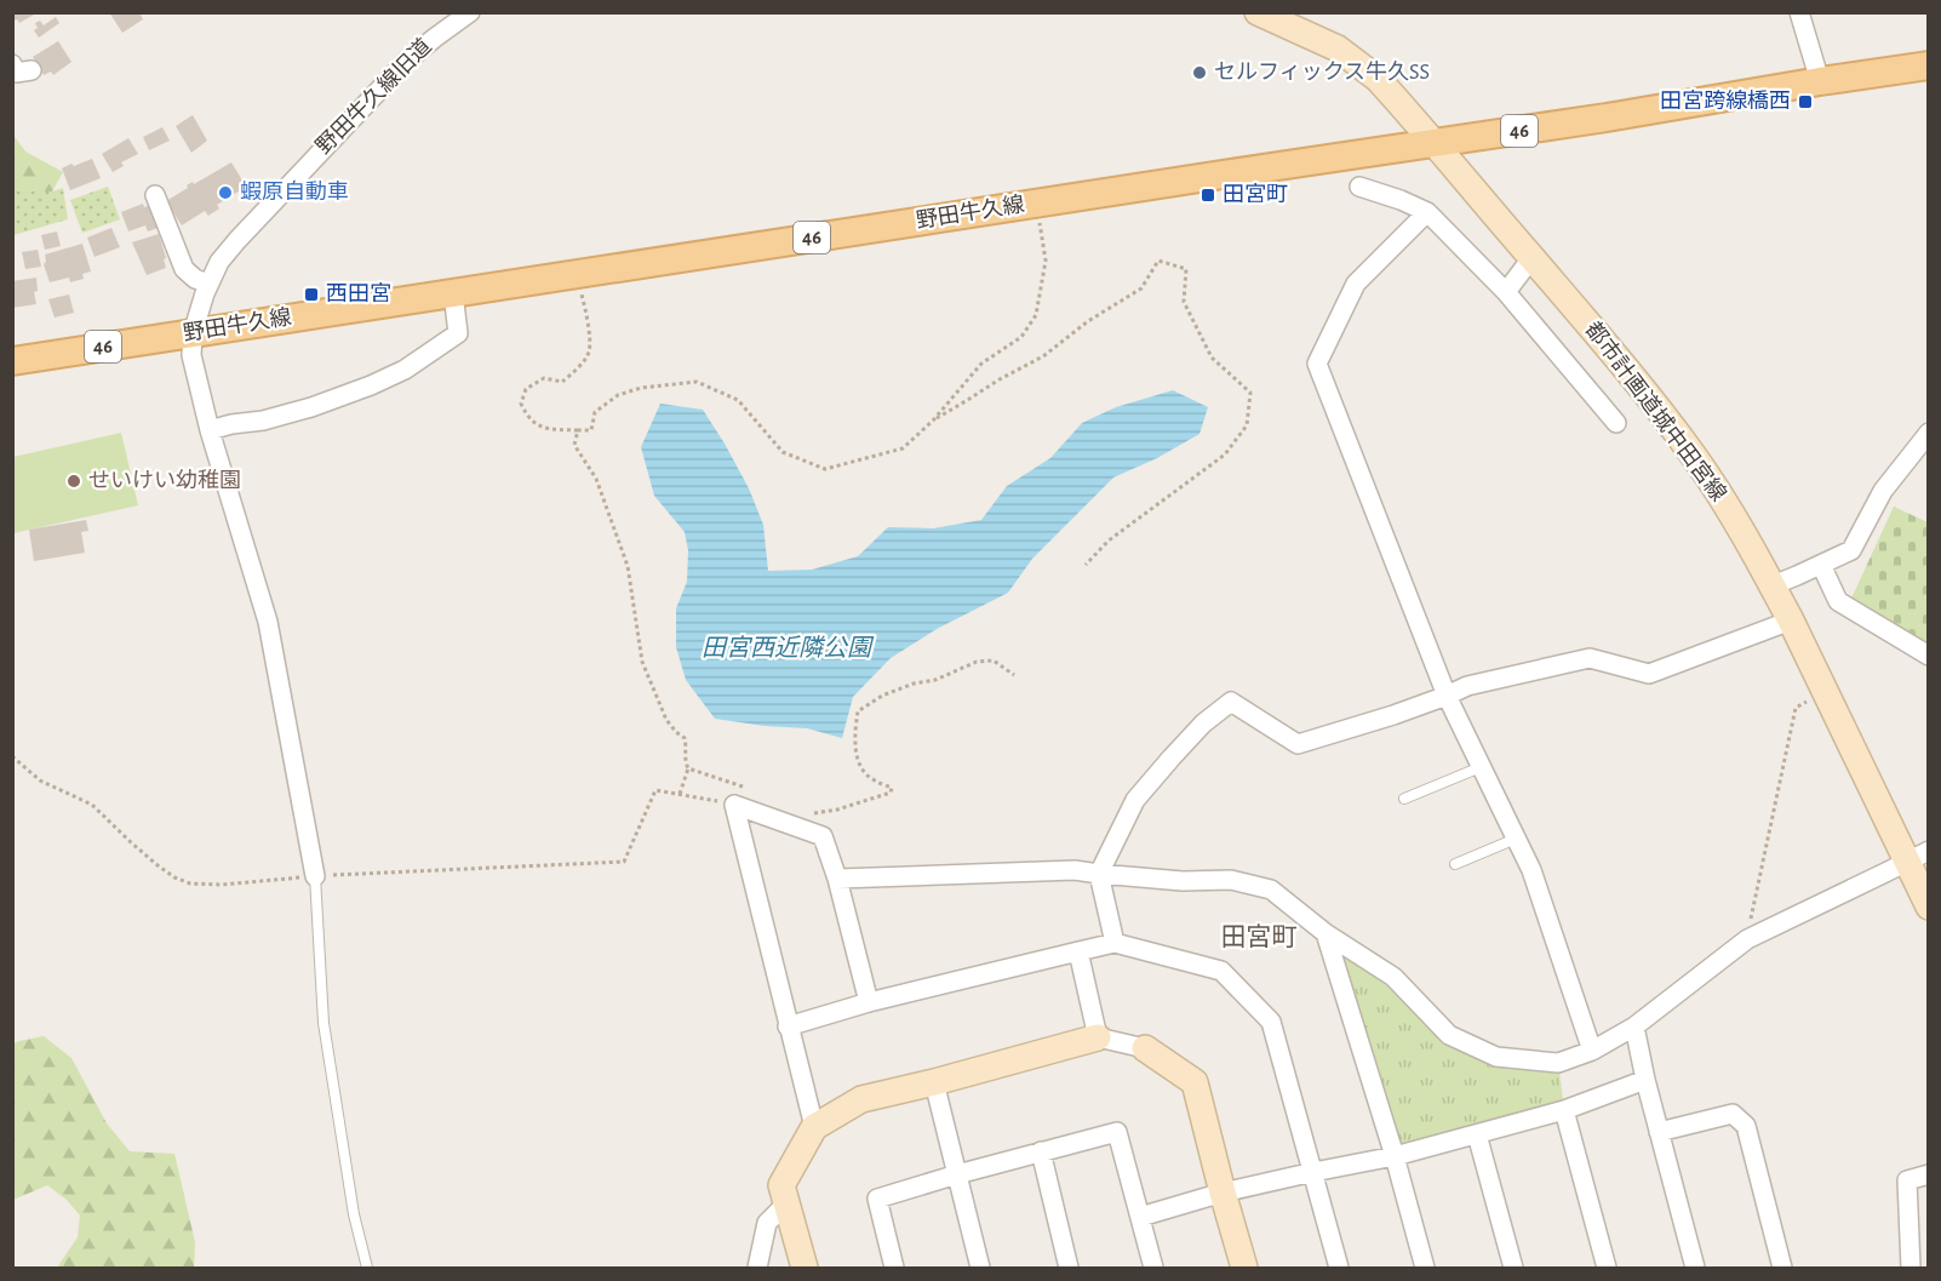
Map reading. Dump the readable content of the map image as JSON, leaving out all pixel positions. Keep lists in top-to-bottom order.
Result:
{
  "streets": {
    "main road": ["46", "野田牛久線"],
    "street": ["野田牛久線旧道", "都市計画道城中田宮線"]
  },
  "crossings": [
    ["野田牛久線旧道", "野田牛久線"],
    ["野田牛久線", "都市計画道城中田宮線"]
  ],
  "districts": ["田宮町"],
  "water": ["田宮西近隣公園"],
  "places": {
    "other": ["セルフィックス牛久SS", "蝦原自動車", "せいけい幼稚園"],
    "transit": ["田宮跨線橋西", "田宮町", "西田宮"]
  }
}
